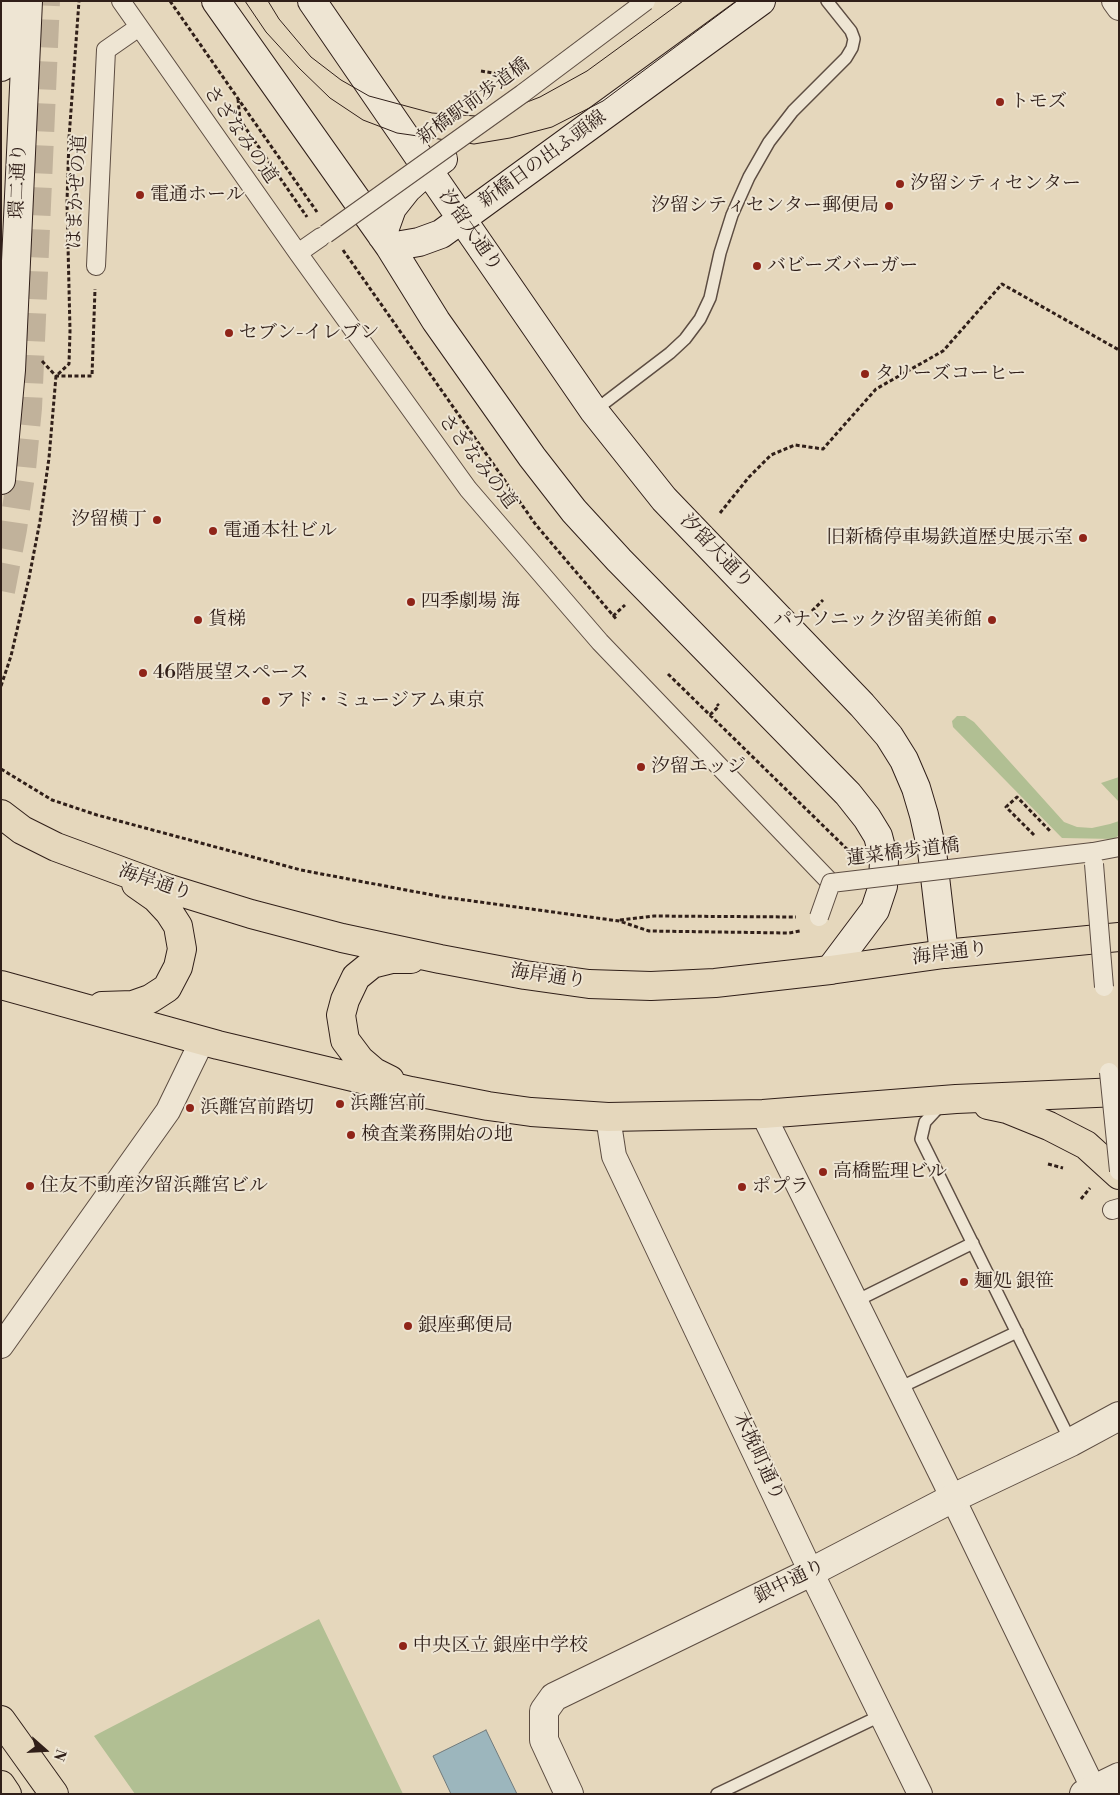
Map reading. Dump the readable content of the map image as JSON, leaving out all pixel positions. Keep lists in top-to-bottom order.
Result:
{
  "streets": {
    "main road": [
      "新橋日の出ふ頭線",
      "環二通り",
      "汐留大通り",
      "海岸通り",
      "銀中通り"
    ],
    "street": [
      "新橋駅前歩道橋",
      "さざなみの道",
      "はまかぜの道",
      "蓮菜橋歩道橋",
      "木挽町通り"
    ]
  },
  "crossings": [
    ["新橋駅前歩道橋", "さざなみの道"],
    ["さざなみの道", "はまかぜの道"],
    ["さざなみの道", "蓮菜橋歩道橋"],
    ["新橋日の出ふ頭線", "汐留大通り"],
    ["汐留大通り", "海岸通り"],
    ["木挽町通り", "銀中通り"]
  ],
  "places": [
    "トモズ",
    "汐留シティセンター",
    "電通ホール",
    "汐留シティセンター郵便局",
    "バビーズバーガー",
    "セブン-イレブン",
    "タリーズコーヒー",
    "汐留横丁",
    "電通本社ビル",
    "旧新橋停車場鉄道歴史展示室",
    "四季劇場 海",
    "貨梯",
    "パナソニック汐留美術館",
    "46階展望スペース",
    "アド・ミュージアム東京",
    "汐留エッジ",
    "浜離宮前",
    "浜離宮前踏切",
    "検査業務開始の地",
    "高橋監理ビル",
    "住友不動産汐留浜離宮ビル",
    "ポプラ",
    "麺処 銀笹",
    "銀座郵便局",
    "中央区立 銀座中学校"
  ],
  "north": "right"
}
